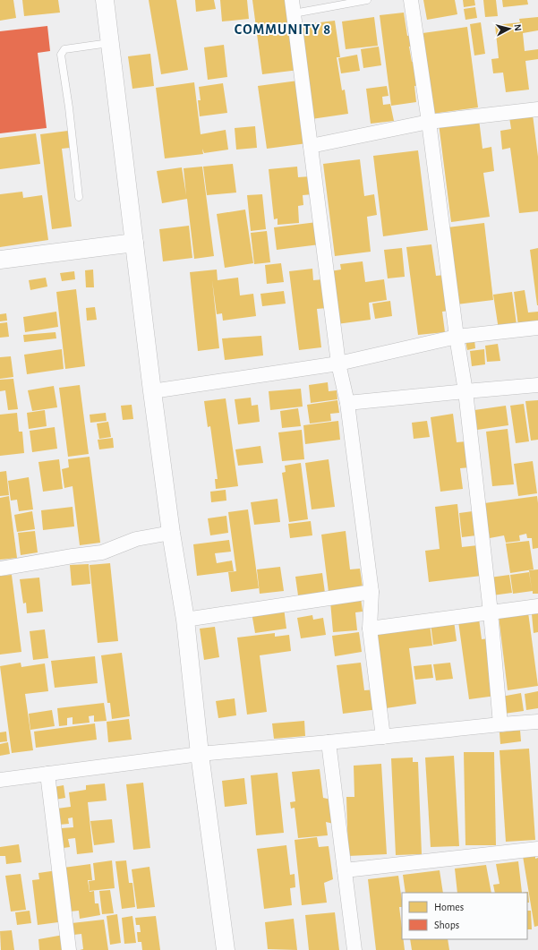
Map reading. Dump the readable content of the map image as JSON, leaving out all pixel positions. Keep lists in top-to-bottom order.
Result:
{
  "districts": ["COMMUNITY 8"],
  "legend": ["Homes", "Shops"],
  "north": "right"
}
